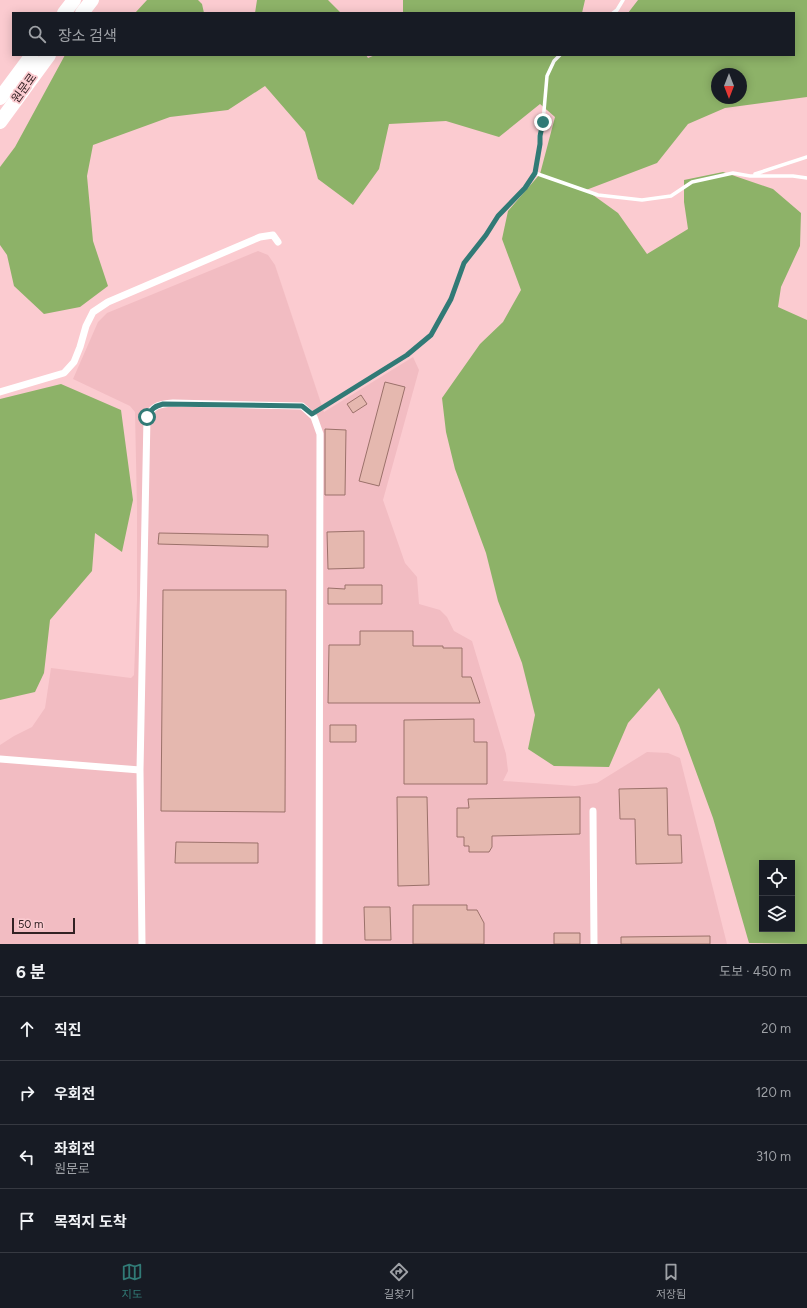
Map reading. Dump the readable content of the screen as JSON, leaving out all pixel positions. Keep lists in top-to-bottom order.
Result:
{
  "streets": {
    "highway": ["원문로"]
  },
  "scale_bar": "50 m",
  "north": "bottom",
  "page": {
    "search": "장소 검색",
    "scale": "50 m",
    "heading": ["6 분", "도보 · 450 m"],
    "list": [
      ["직진", "20 m"],
      ["우회전", "120 m"],
      ["좌회전", "원문로", "310 m"],
      "목적지 도착"
    ],
    "nav": ["지도", "길찾기", "저장됨"]
  }
}
